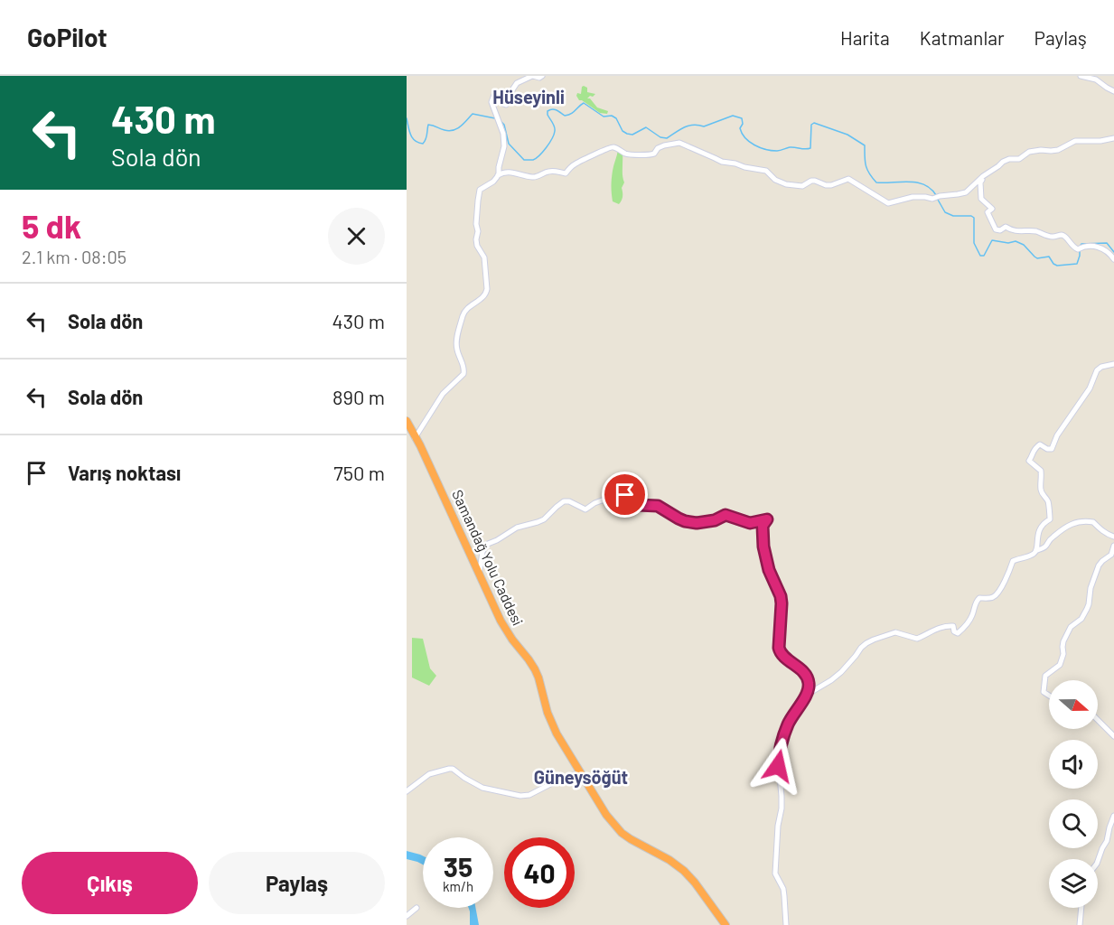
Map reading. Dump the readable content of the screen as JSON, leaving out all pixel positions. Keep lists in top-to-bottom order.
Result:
{
  "streets": {
    "highway": ["Samandağ Yolu Caddesi"]
  },
  "districts": ["Hüseyinli", "Güneysöğüt"],
  "north": "right",
  "page": {
    "header": "GoPilot",
    "nav": ["Harita", "Katmanlar", "Paylaş"],
    "turn": ["430 m", "Sola dön"],
    "heading": ["5 dk", "2.1 km · 08:05"],
    "list": [
      {
        "name": "Sola dön",
        "value": "430 m"
      },
      {
        "name": "Sola dön",
        "value": "890 m"
      },
      {
        "name": "Varış noktası",
        "value": "750 m"
      }
    ],
    "speed": "35 km/h",
    "limit": "40",
    "buttons": ["Çıkış", "Paylaş"]
  }
}
